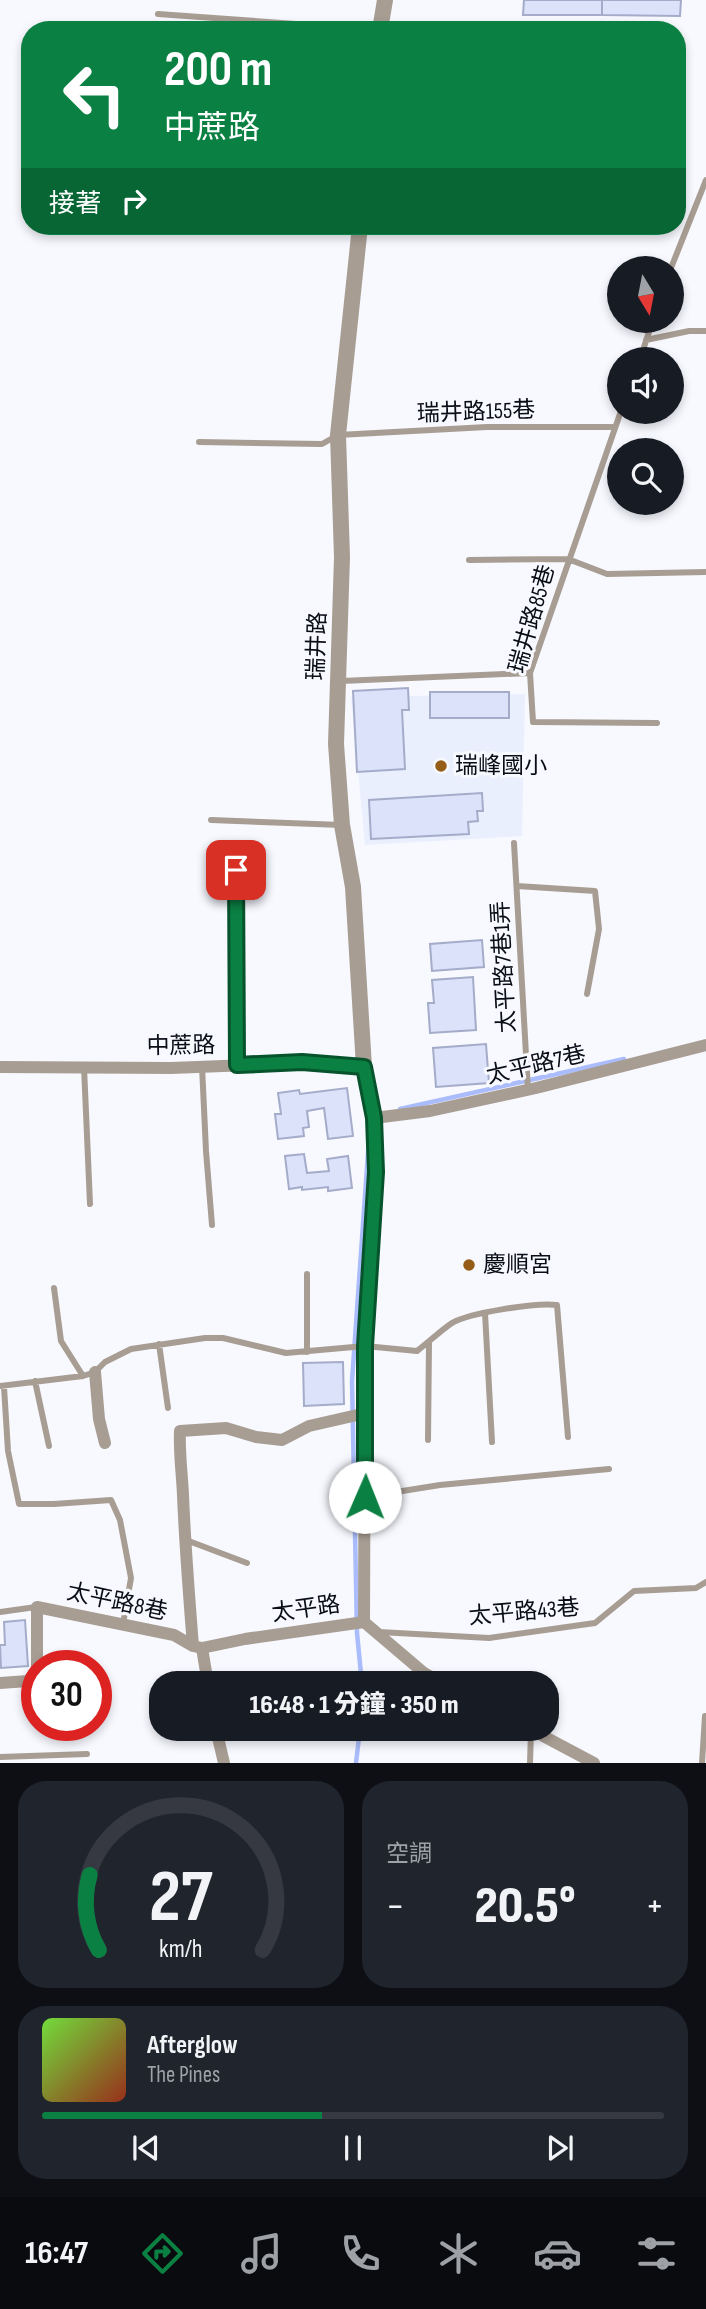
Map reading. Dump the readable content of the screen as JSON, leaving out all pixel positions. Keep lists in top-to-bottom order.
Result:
{
  "streets": {
    "street": [
      "瑞井路",
      "中蔗路",
      "太平路7巷",
      "太平路8巷",
      "太平路"
    ],
    "lane": [
      "瑞井路155巷",
      "瑞井路85巷",
      "太平路7巷1弄",
      "太平路43巷"
    ]
  },
  "crossings": [
    ["瑞井路155巷", "瑞井路85巷"],
    ["瑞井路155巷", "瑞井路"],
    ["瑞井路", "中蔗路"],
    ["瑞井路", "太平路"],
    ["太平路7巷1弄", "太平路7巷"],
    ["中蔗路", "太平路"],
    ["太平路7巷", "太平路"],
    ["太平路8巷", "太平路"]
  ],
  "places": ["瑞峰國小", "慶順宮"],
  "north": "bottom",
  "page": {
    "turn": ["200 m", "中蔗路"],
    "then": "接著",
    "limit": "30",
    "trip": "16:48 · 1 分鐘 · 350 m",
    "tile": "空調",
    "heat": ["−", "20.5°", "+"],
    "song": ["Afterglow", "The Pines"],
    "tabs": "16:47",
    "gauge": ["27", "km/h"]
  }
}
